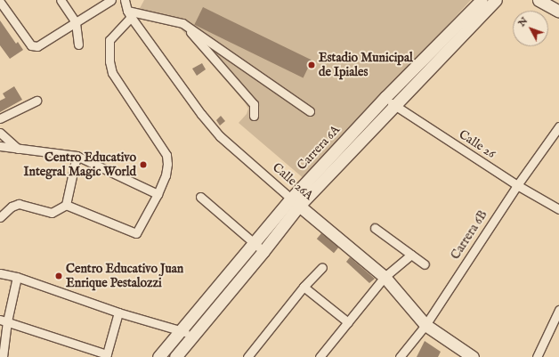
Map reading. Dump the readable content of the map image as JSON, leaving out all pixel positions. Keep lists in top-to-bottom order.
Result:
{
  "streets": {
    "street": [
      "Calle 26",
      "Carrera 6A",
      "Calle 26A",
      "Carrera 6B"
    ]
  },
  "crossings": [
    ["Calle 26", "Carrera 6A"],
    ["Calle 26", "Carrera 6B"],
    ["Carrera 6A", "Calle 26A"],
    ["Calle 26A", "Carrera 6B"]
  ],
  "places": ["Estadio Municipal de Ipiales", "Centro Educativo Integral Magic World", "Centro Educativo Juan Enrique Pestalozzi"],
  "north": "top left"
}
